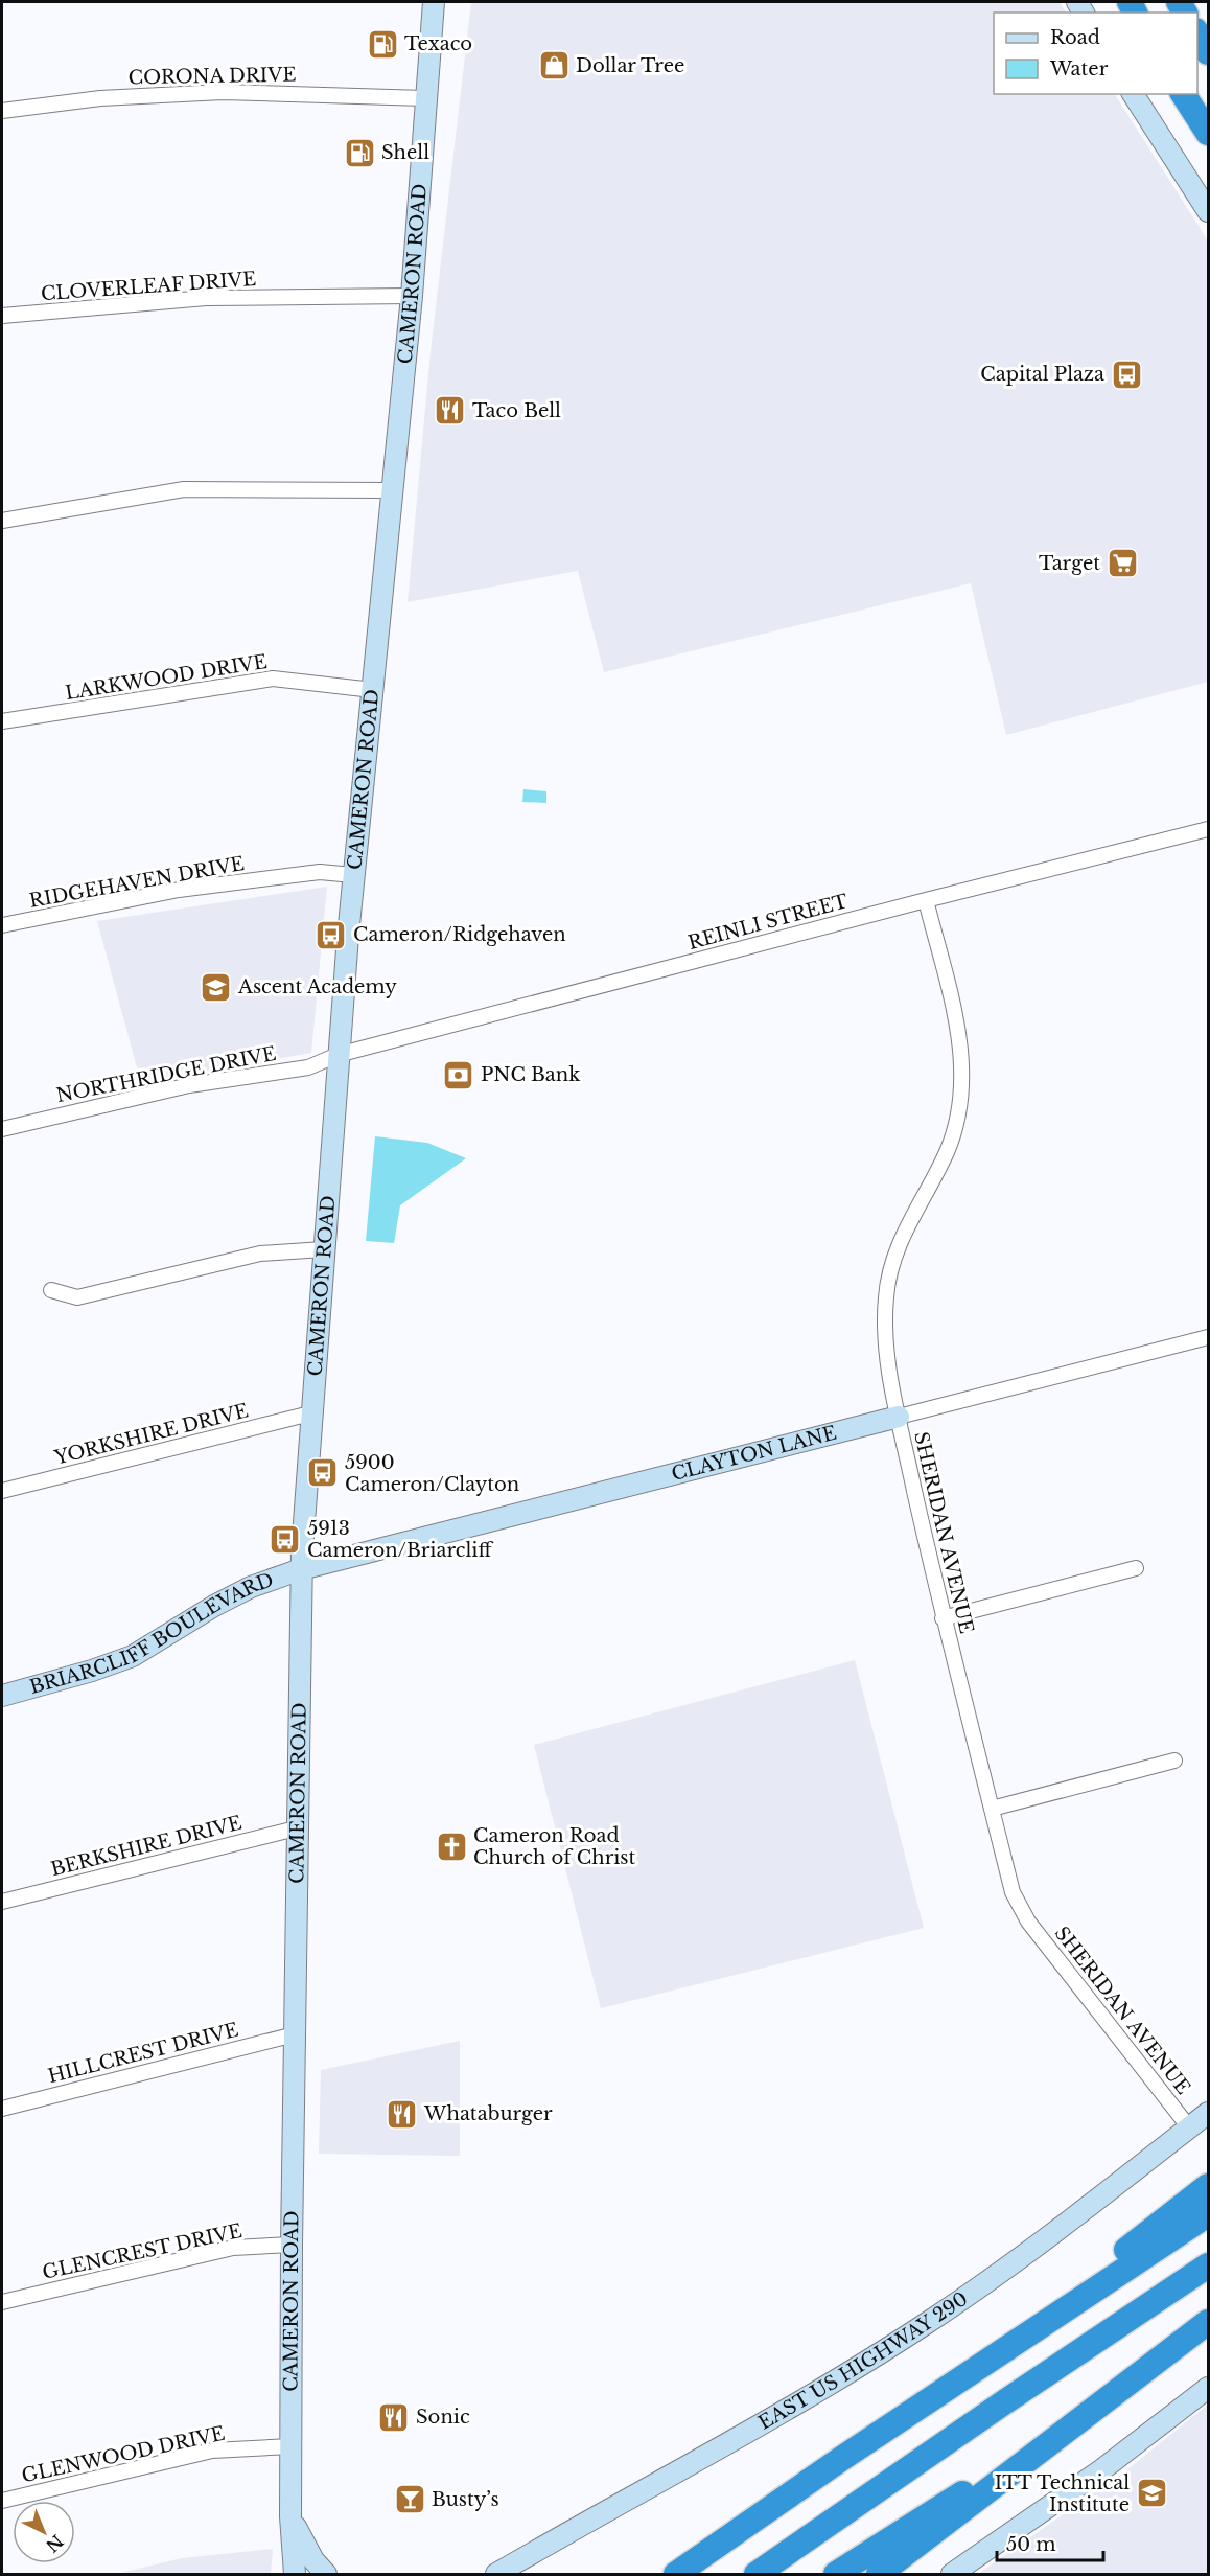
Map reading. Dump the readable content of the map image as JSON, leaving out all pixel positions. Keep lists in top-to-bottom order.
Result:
{
  "streets": {
    "main road": [
      "CAMERON ROAD",
      "CLAYTON LANE",
      "BRIARCLIFF BOULEVARD",
      "EAST US HIGHWAY 290"
    ],
    "street": [
      "CORONA DRIVE",
      "CLOVERLEAF DRIVE",
      "LARKWOOD DRIVE",
      "RIDGEHAVEN DRIVE",
      "REINLI STREET",
      "NORTHRIDGE DRIVE",
      "YORKSHIRE DRIVE",
      "SHERIDAN AVENUE",
      "BERKSHIRE DRIVE",
      "HILLCREST DRIVE",
      "GLENCREST DRIVE",
      "GLENWOOD DRIVE"
    ]
  },
  "crossings": [
    ["CORONA DRIVE", "CAMERON ROAD"],
    ["CAMERON ROAD", "CLOVERLEAF DRIVE"],
    ["CAMERON ROAD", "LARKWOOD DRIVE"],
    ["CAMERON ROAD", "RIDGEHAVEN DRIVE"],
    ["CAMERON ROAD", "REINLI STREET"],
    ["CAMERON ROAD", "NORTHRIDGE DRIVE"],
    ["CAMERON ROAD", "YORKSHIRE DRIVE"],
    ["CAMERON ROAD", "CLAYTON LANE"],
    ["CAMERON ROAD", "BRIARCLIFF BOULEVARD"],
    ["CAMERON ROAD", "BERKSHIRE DRIVE"],
    ["CAMERON ROAD", "HILLCREST DRIVE"],
    ["CAMERON ROAD", "GLENCREST DRIVE"],
    ["CAMERON ROAD", "GLENWOOD DRIVE"],
    ["REINLI STREET", "NORTHRIDGE DRIVE"],
    ["REINLI STREET", "SHERIDAN AVENUE"],
    ["CLAYTON LANE", "SHERIDAN AVENUE"],
    ["CLAYTON LANE", "BRIARCLIFF BOULEVARD"],
    ["SHERIDAN AVENUE", "EAST US HIGHWAY 290"]
  ],
  "places": {
    "fuel station": ["Texaco", "Shell"],
    "shop": ["Dollar Tree"],
    "bus stop": [
      "Capital Plaza",
      "Cameron/Ridgehaven",
      "5900 Cameron/Clayton",
      "5913 Cameron/Briarcliff"
    ],
    "restaurant": ["Taco Bell", "Whataburger", "Sonic"],
    "supermarket": ["Target"],
    "school or university": ["Ascent Academy", "ITT Technical Institute"],
    "bank": ["PNC Bank"],
    "church": ["Cameron Road Church of Christ"],
    "bar": ["Busty’s"]
  },
  "legend": ["Road", "Water"],
  "scale_bar": "50 m",
  "north": "bottom right"
}
